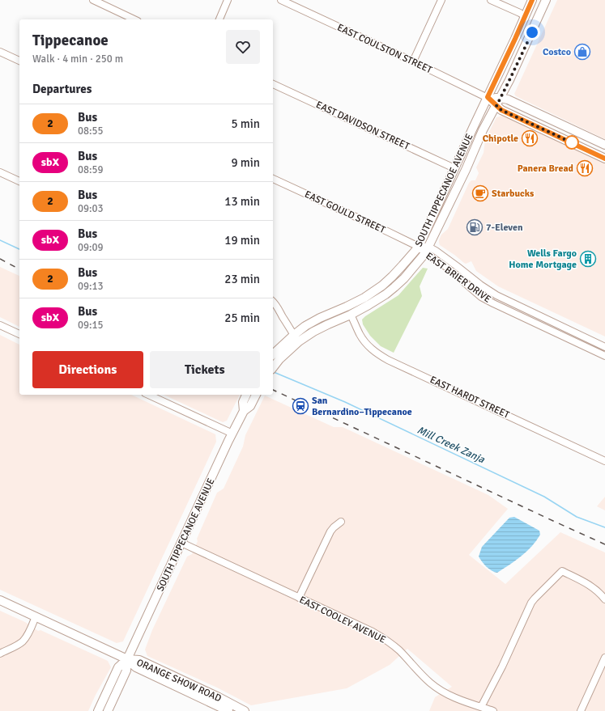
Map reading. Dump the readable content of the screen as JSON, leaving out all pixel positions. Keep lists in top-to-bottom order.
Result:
{
  "streets": {
    "main road": ["SOUTH TIPPECANOE AVENUE", "ORANGE SHOW ROAD"],
    "street": [
      "EAST COULSTON STREET",
      "EAST DAVIDSON STREET",
      "EAST GOULD STREET",
      "EAST BRIER DRIVE",
      "EAST HARDT STREET",
      "EAST COOLEY AVENUE"
    ]
  },
  "crossings": [
    ["EAST COULSTON STREET", "SOUTH TIPPECANOE AVENUE"],
    ["EAST DAVIDSON STREET", "SOUTH TIPPECANOE AVENUE"],
    ["SOUTH TIPPECANOE AVENUE", "EAST GOULD STREET"],
    ["SOUTH TIPPECANOE AVENUE", "EAST BRIER DRIVE"],
    ["SOUTH TIPPECANOE AVENUE", "EAST HARDT STREET"],
    ["SOUTH TIPPECANOE AVENUE", "EAST COOLEY AVENUE"],
    ["SOUTH TIPPECANOE AVENUE", "ORANGE SHOW ROAD"],
    ["EAST GOULD STREET", "EAST BRIER DRIVE"]
  ],
  "water": ["Mill Creek Zanja"],
  "places": {
    "shop": ["Costco"],
    "restaurant": ["Chipotle", "Panera Bread"],
    "cafe": ["Starbucks"],
    "fuel station": ["7-Eleven"],
    "building": ["Wells Fargo Home Mortgage"],
    "station": ["San Bernardino–Tippecanoe"]
  },
  "lines": ["bus line 2"],
  "page": {
    "heading": [
      ["Tippecanoe", "Walk · 4 min · 250 m"],
      "Departures"
    ],
    "list": [
      {
        "mark": "2",
        "name": "Bus",
        "note": "08:55",
        "value": "5 min"
      },
      {
        "mark": "sbX",
        "name": "Bus",
        "note": "08:59",
        "value": "9 min"
      },
      {
        "mark": "2",
        "name": "Bus",
        "note": "09:03",
        "value": "13 min"
      },
      {
        "mark": "sbX",
        "name": "Bus",
        "note": "09:09",
        "value": "19 min"
      },
      {
        "mark": "2",
        "name": "Bus",
        "note": "09:13",
        "value": "23 min"
      },
      {
        "mark": "sbX",
        "name": "Bus",
        "note": "09:15",
        "value": "25 min"
      }
    ],
    "buttons": ["Directions", "Tickets"]
  }
}
